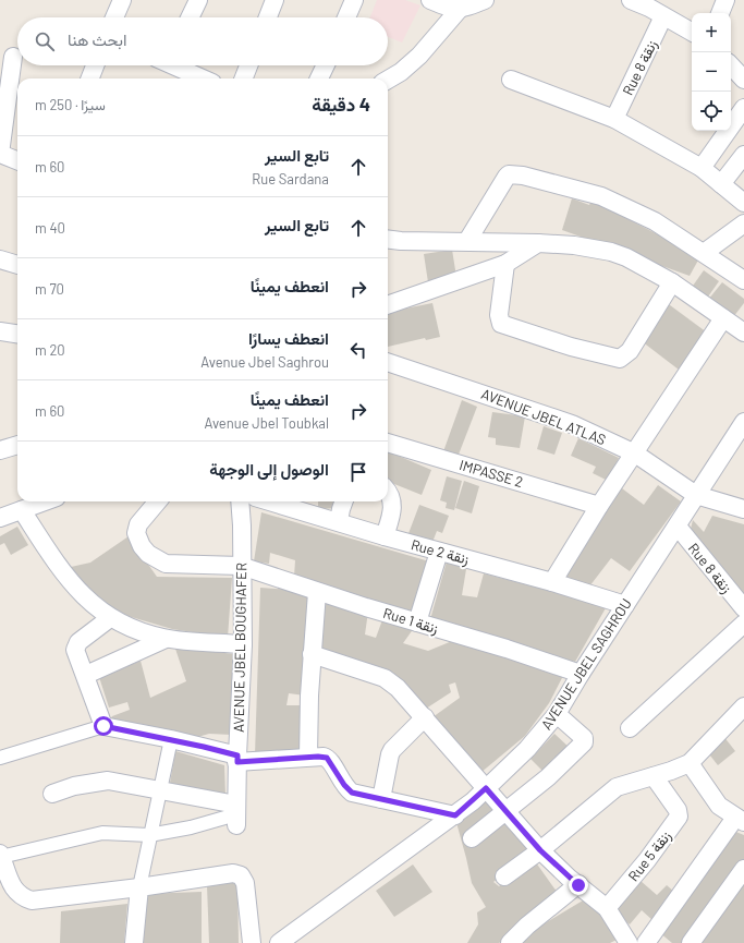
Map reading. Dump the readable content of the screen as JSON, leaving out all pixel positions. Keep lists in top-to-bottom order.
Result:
{
  "streets": {
    "street": [
      "Rue 8 زنقة",
      "AVENUE JBEL ATLAS",
      "IMPASSE 2",
      "Rue 2 زنقة",
      "Rue 1 زنقة",
      "AVENUE JBEL BOUGHAFER",
      "AVENUE JBEL SAGHROU",
      "Rue 5 زنقة"
    ]
  },
  "crossings": [
    ["Rue 8 زنقة", "AVENUE JBEL SAGHROU"],
    ["AVENUE JBEL ATLAS", "AVENUE JBEL SAGHROU"],
    ["Rue 2 زنقة", "AVENUE JBEL SAGHROU"],
    ["Rue 1 زنقة", "AVENUE JBEL BOUGHAFER"],
    ["Rue 1 زنقة", "AVENUE JBEL SAGHROU"]
  ],
  "page": {
    "map_buttons": ["+", "−"],
    "search": "ابحث هنا",
    "heading": ["4 دقيقة", "سيرًا · 250 m"],
    "list": [
      ["تابع السير", "Rue Sardana", "60 m"],
      ["تابع السير", "40 m"],
      ["انعطف يمينًا", "70 m"],
      ["انعطف يسارًا", "Avenue Jbel Saghrou", "20 m"],
      ["انعطف يمينًا", "Avenue Jbel Toubkal", "60 m"],
      "الوصول إلى الوجهة"
    ]
  }
}
